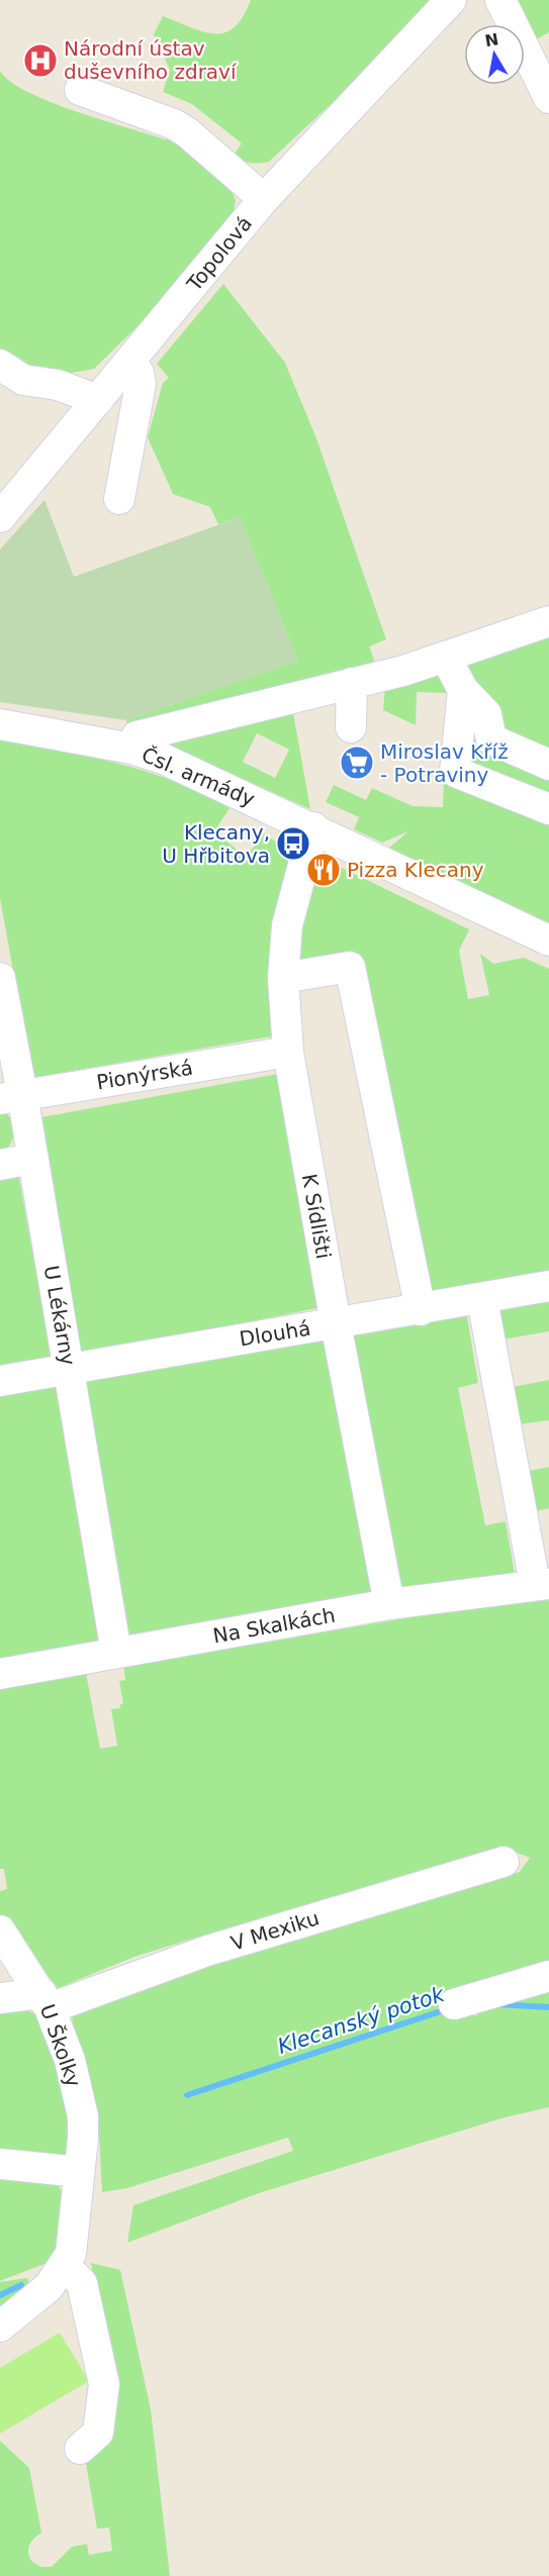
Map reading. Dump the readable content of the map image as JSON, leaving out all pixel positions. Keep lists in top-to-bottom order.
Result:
{
  "streets": {
    "street": [
      "Topolová",
      "Čsl. armády",
      "Pionýrská",
      "K Sídlišti",
      "U Lékárny",
      "Dlouhá",
      "Na Skalkách",
      "V Mexiku",
      "U Školky"
    ]
  },
  "crossings": [
    ["Čsl. armády", "K Sídlišti"],
    ["Pionýrská", "K Sídlišti"],
    ["Pionýrská", "U Lékárny"],
    ["K Sídlišti", "Dlouhá"],
    ["K Sídlišti", "Na Skalkách"],
    ["U Lékárny", "Dlouhá"],
    ["U Lékárny", "Na Skalkách"],
    ["V Mexiku", "U Školky"]
  ],
  "water": ["Klecanský potok"],
  "places": {
    "hospital": ["Národní ústav duševního zdraví"],
    "supermarket": ["Miroslav Kříž - Potraviny"],
    "bus stop": ["Klecany, U Hřbitova"],
    "restaurant": ["Pizza Klecany"]
  },
  "north": "top"
}
